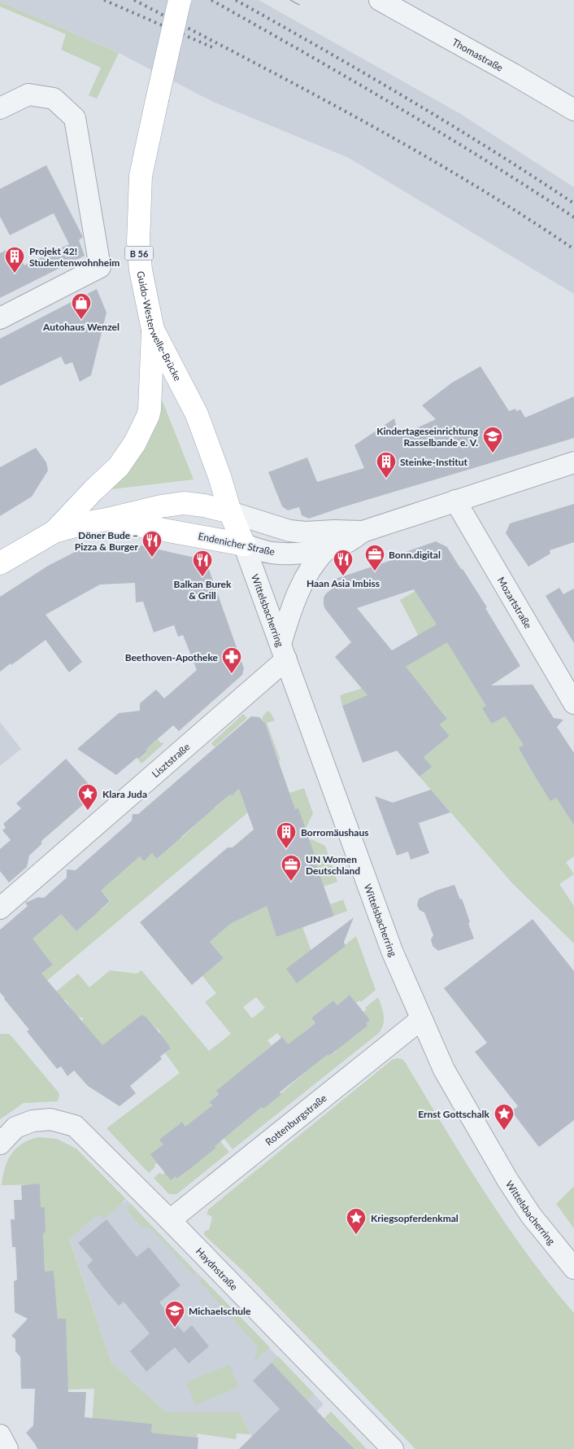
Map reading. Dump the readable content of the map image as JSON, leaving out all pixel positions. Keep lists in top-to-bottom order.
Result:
{
  "streets": {
    "main road": ["B 56", "Guido-Westerwelle-Brücke", "Endenicher Straße"],
    "street": [
      "Thomastraße",
      "Mozartstraße",
      "Wittelsbacherring",
      "Lisztstraße",
      "Rottenburgstraße",
      "Haydnstraße"
    ]
  },
  "crossings": [
    ["B 56", "Guido-Westerwelle-Brücke"],
    ["B 56", "Endenicher Straße"],
    ["Guido-Westerwelle-Brücke", "Endenicher Straße"],
    ["Guido-Westerwelle-Brücke", "Wittelsbacherring"],
    ["Endenicher Straße", "Mozartstraße"],
    ["Endenicher Straße", "Wittelsbacherring"],
    ["Wittelsbacherring", "Lisztstraße"],
    ["Wittelsbacherring", "Rottenburgstraße"],
    ["Rottenburgstraße", "Haydnstraße"]
  ],
  "places": {
    "building": ["Projekt 42! Studentenwohnheim", "Steinke-Institut", "Borromäushaus"],
    "shop": ["Autohaus Wenzel"],
    "school or university": ["Kindertageseinrichtung Rasselbande e. V.", "Michaelschule"],
    "restaurant": ["Döner Bude – Pizza & Burger", "Haan Asia Imbiss", "Balkan Burek & Grill"],
    "office": ["Bonn.digital", "UN Women Deutschland"],
    "pharmacy": ["Beethoven-Apotheke"],
    "place": ["Klara Juda", "Ernst Gottschalk", "Kriegsopferdenkmal"]
  }
}
